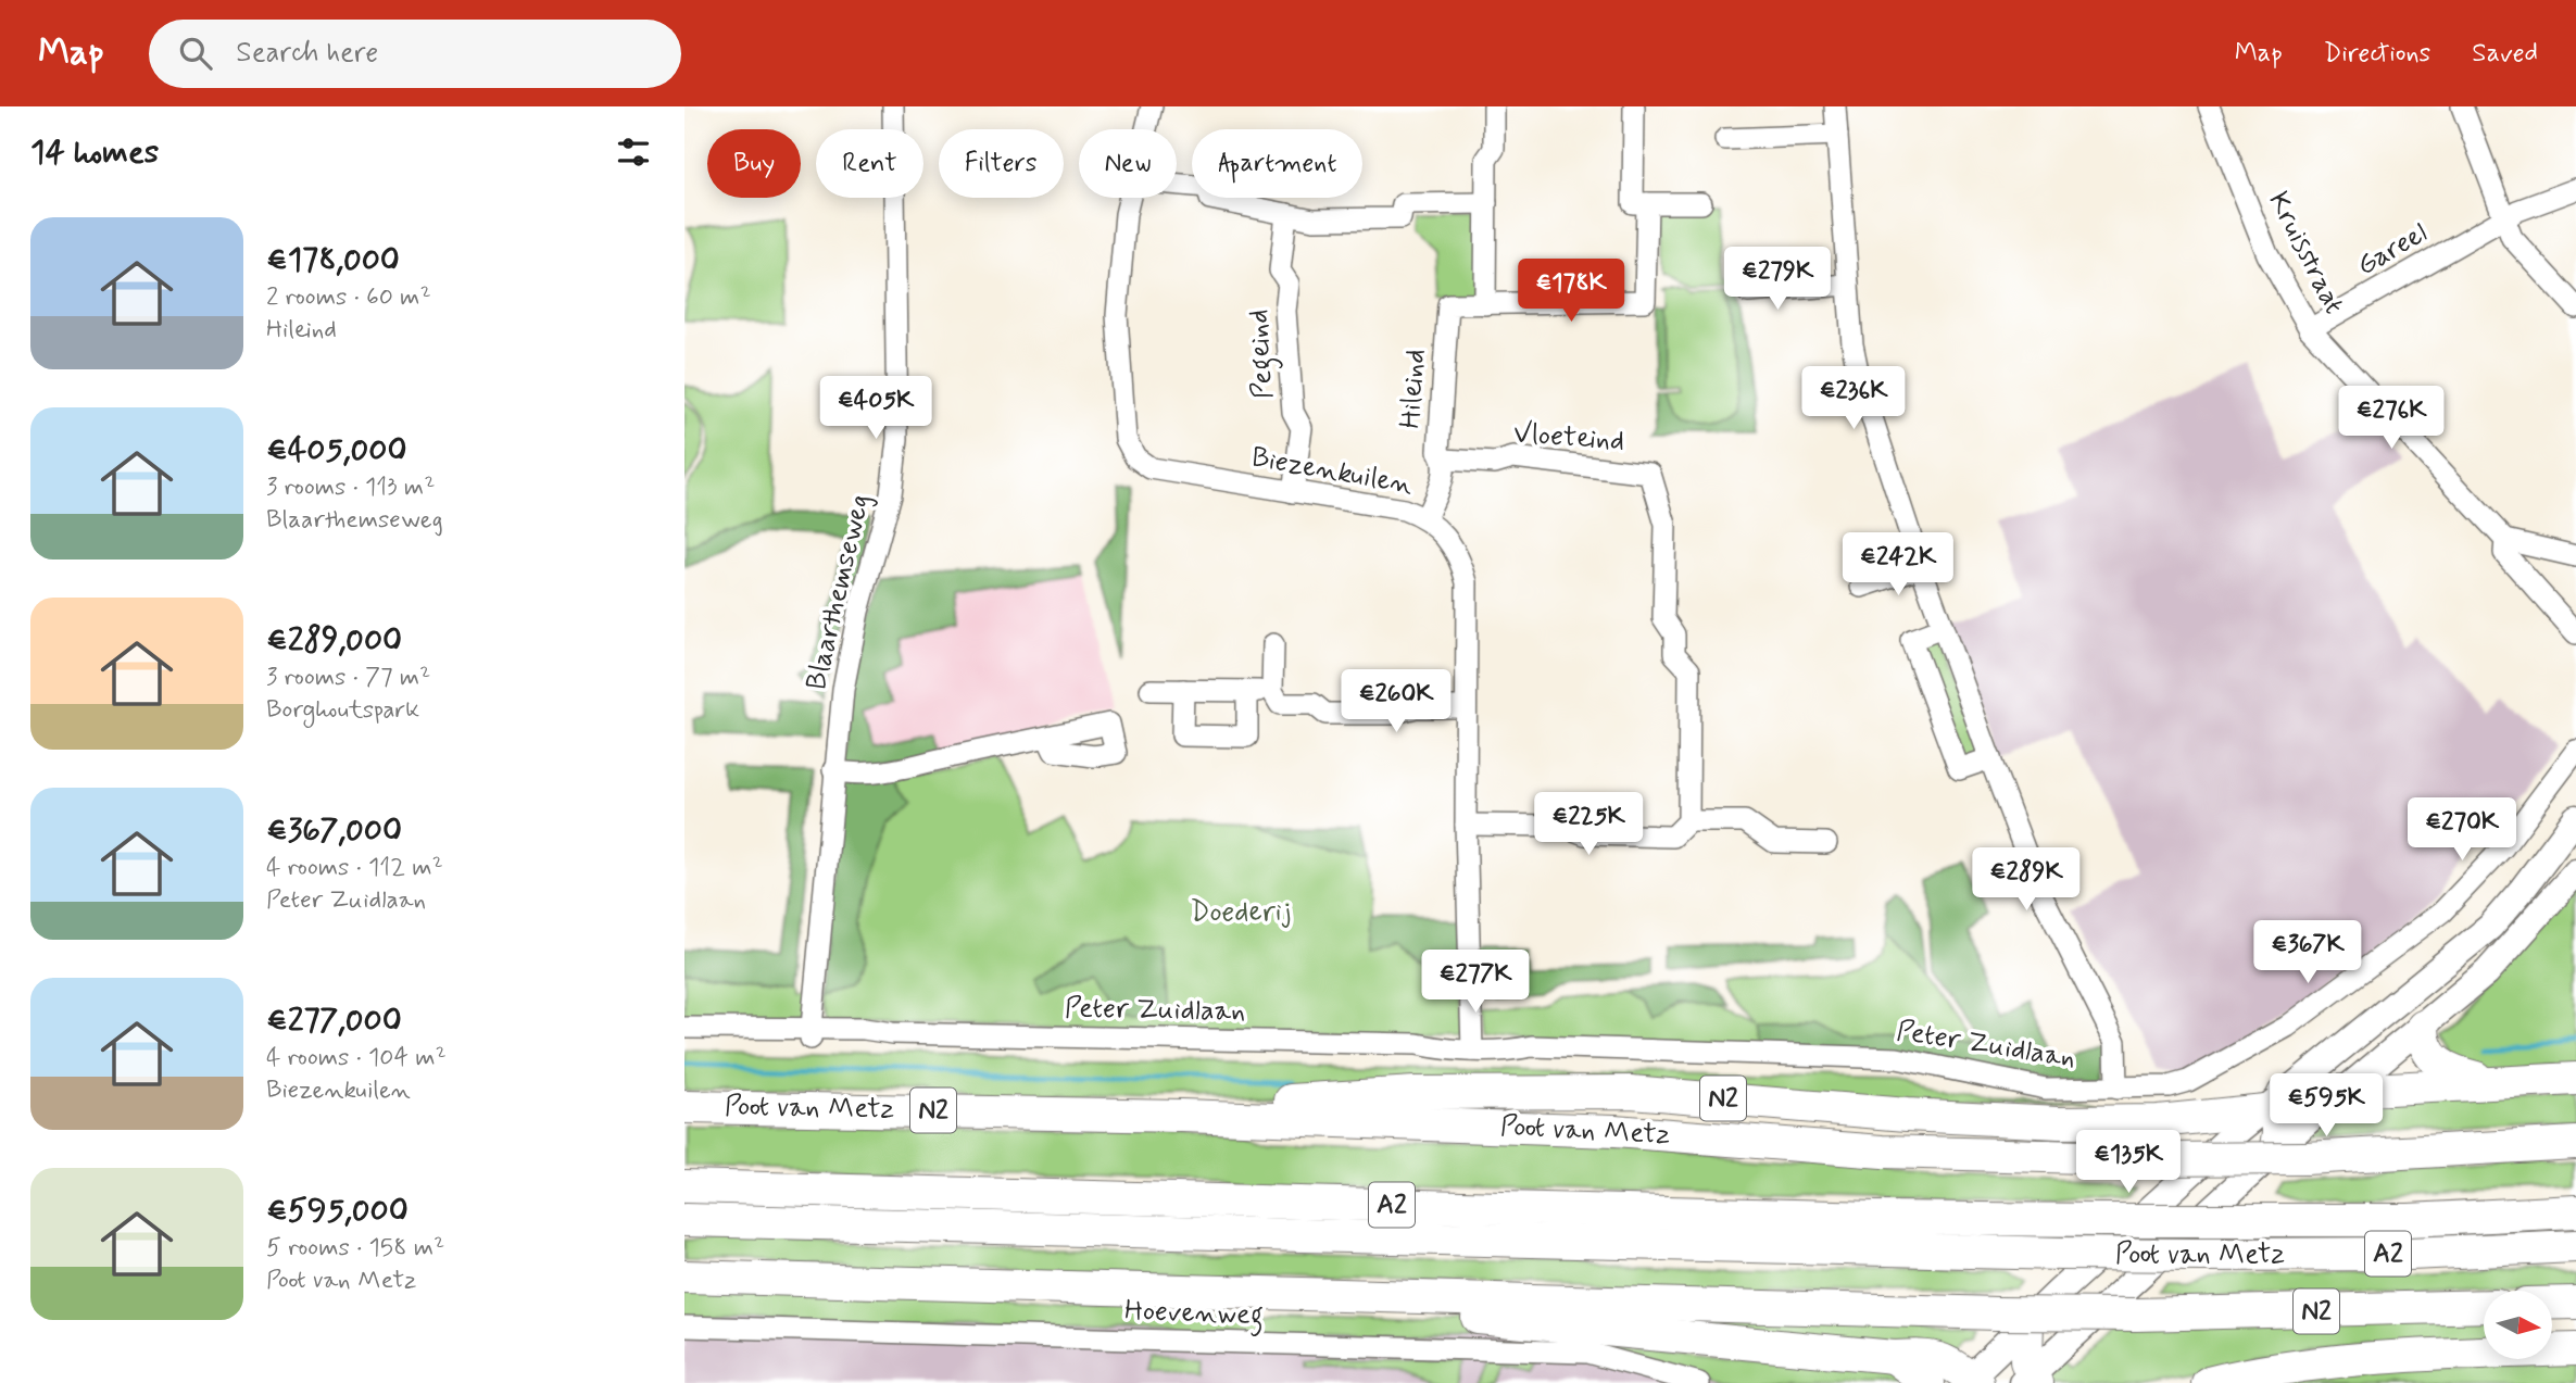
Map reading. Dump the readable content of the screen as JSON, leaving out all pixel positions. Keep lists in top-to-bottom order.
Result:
{
  "streets": {
    "highway": ["N2", "Poot van Metz", "A2"],
    "street": [
      "Gareel",
      "Kruisstraat",
      "Pegeind",
      "Hileind",
      "Vloeteind",
      "Biezenkuilen",
      "Blaarthemseweg",
      "Peter Zuidlaan",
      "Hoevenweg"
    ]
  },
  "crossings": [
    ["Gareel", "Kruisstraat"],
    ["Pegeind", "Biezenkuilen"],
    ["Hileind", "Vloeteind"],
    ["Hileind", "Biezenkuilen"],
    ["Biezenkuilen", "Peter Zuidlaan"],
    ["Blaarthemseweg", "Peter Zuidlaan"],
    ["N2", "Poot van Metz"]
  ],
  "parks": ["Doederij"],
  "north": "right",
  "page": {
    "header": "Map",
    "search": "Search here",
    "nav": ["Map", "Directions", "Saved"],
    "heading": "14 homes",
    "chip": [
      "Buy",
      "Rent",
      "Filters",
      "New",
      "Apartment"
    ],
    "list": [
      {
        "name": "€178,000",
        "note": "2 rooms · 60 m² · Hileind"
      },
      {
        "name": "€405,000",
        "note": "3 rooms · 113 m² · Blaarthemseweg"
      },
      {
        "name": "€289,000",
        "note": "3 rooms · 77 m² · Borghoutspark"
      },
      {
        "name": "€367,000",
        "note": "4 rooms · 112 m² · Peter Zuidlaan"
      },
      {
        "name": "€277,000",
        "note": "4 rooms · 104 m² · Biezenkuilen"
      },
      {
        "name": "€595,000",
        "note": "5 rooms · 158 m² · Poot van Metz"
      }
    ],
    "price": [
      "€279K",
      "€178K",
      "€236K",
      "€405K",
      "€276K",
      "€242K",
      "€260K",
      "€225K",
      "€270K",
      "€289K",
      "€367K",
      "€277K",
      "€595K",
      "€135K"
    ]
  }
}
